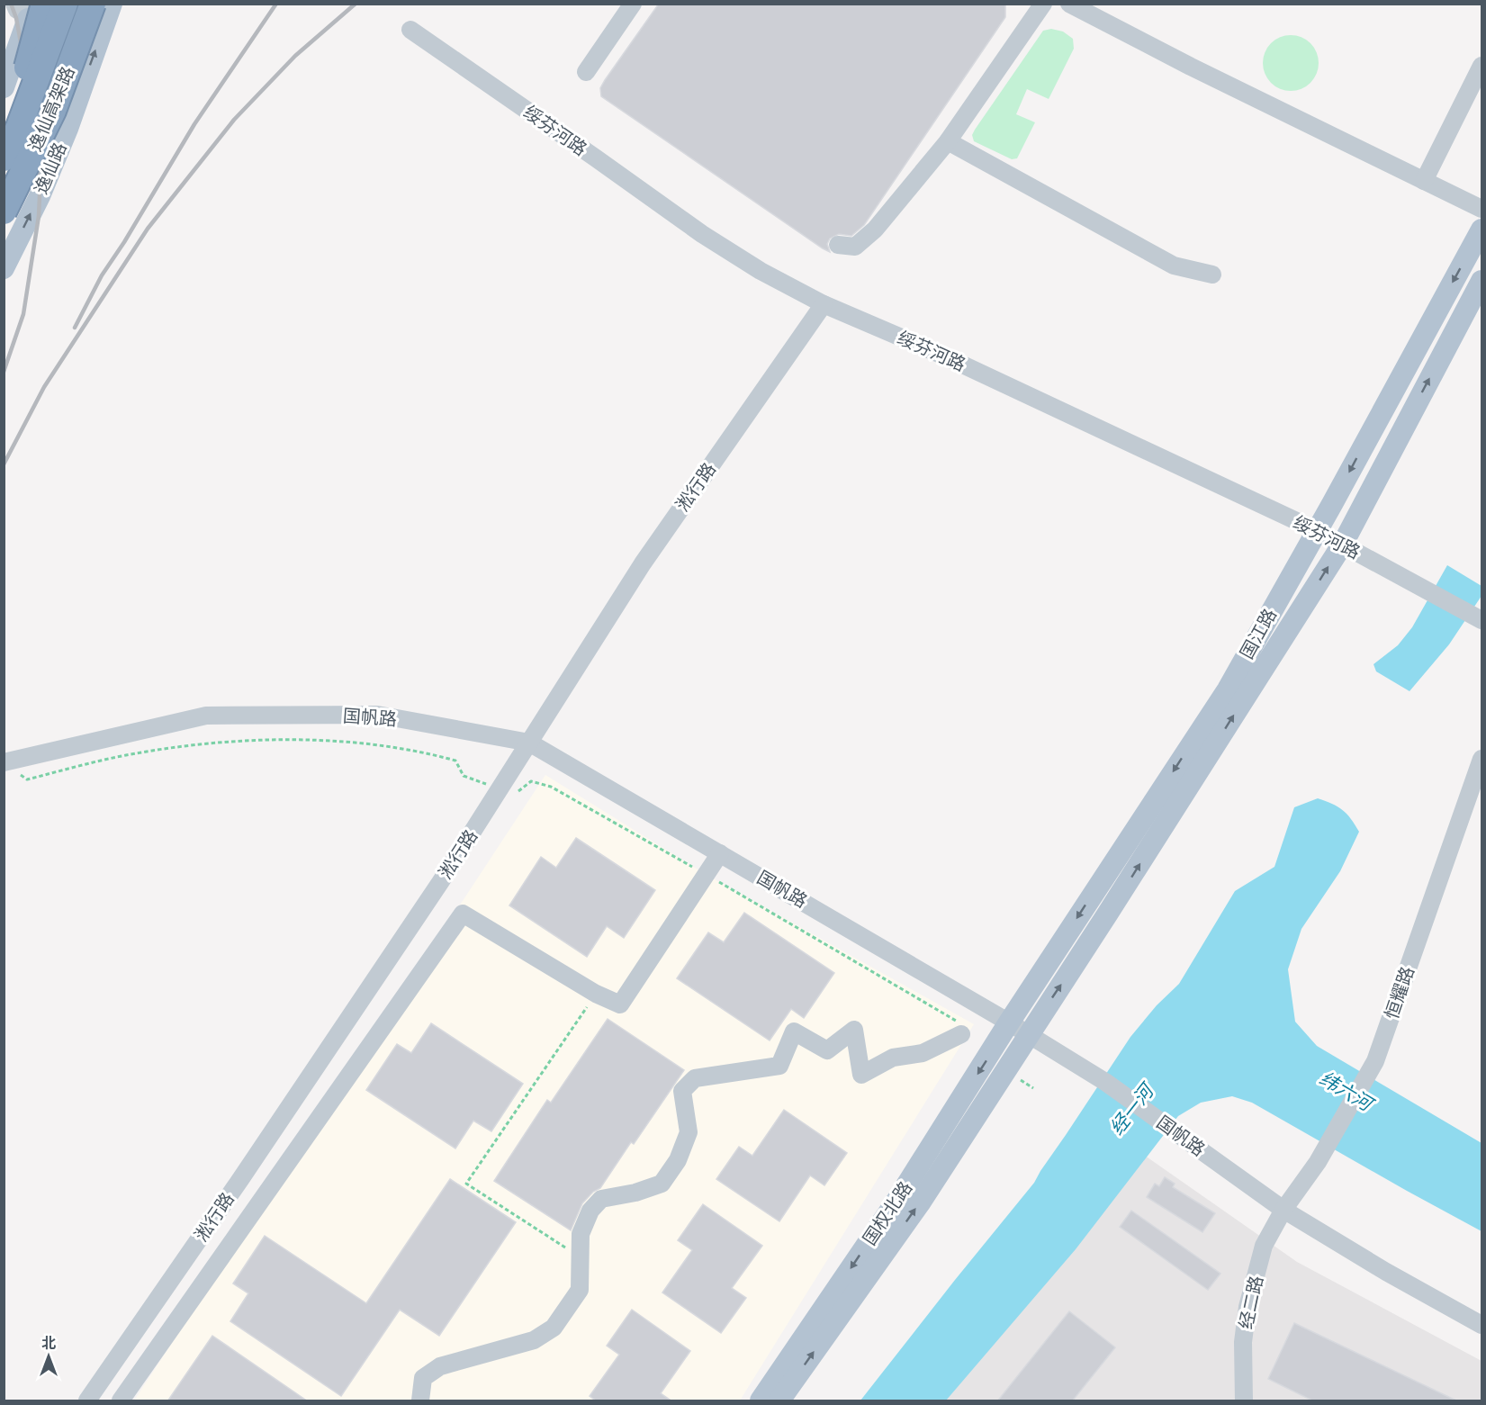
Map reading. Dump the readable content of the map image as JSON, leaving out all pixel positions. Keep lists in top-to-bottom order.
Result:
{
  "streets": {
    "highway": ["逸仙高架路"],
    "main road": ["逸仙路", "国江路", "国权北路"],
    "street": [
      "绥芬河路",
      "淞行路",
      "国帆路",
      "恒耀路",
      "经二路"
    ]
  },
  "crossings": [
    ["绥芬河路", "淞行路"],
    ["绥芬河路", "国江路"],
    ["淞行路", "国帆路"],
    ["国江路", "国帆路"],
    ["国江路", "国权北路"],
    ["国帆路", "恒耀路"],
    ["国帆路", "国权北路"],
    ["国帆路", "经二路"],
    ["恒耀路", "经二路"]
  ],
  "water": ["纬六河", "经一河"],
  "north": "top"
}
